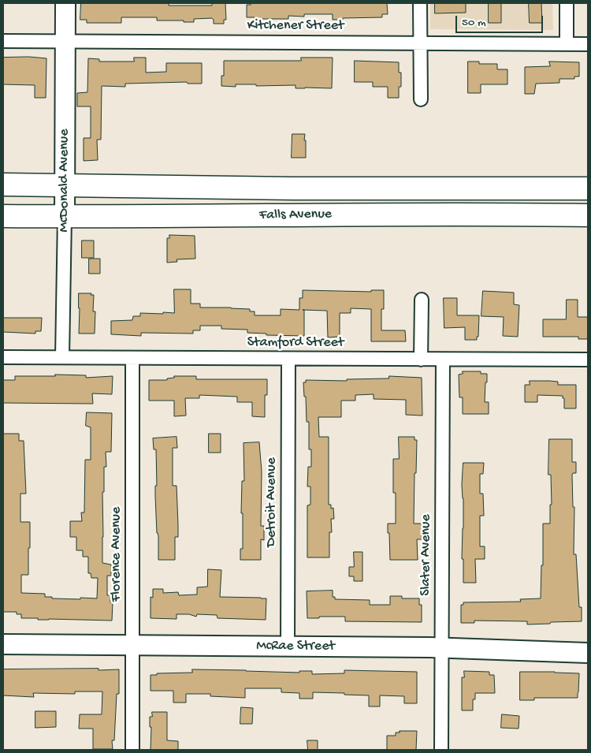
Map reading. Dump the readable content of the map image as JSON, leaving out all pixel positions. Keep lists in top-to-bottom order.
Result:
{
  "streets": {
    "highway": ["Falls Avenue"],
    "street": [
      "Kitchener Street",
      "McDonald Avenue",
      "Stamford Street",
      "Detroit Avenue",
      "Florence Avenue",
      "Slater Avenue",
      "McRae Street"
    ]
  },
  "crossings": [
    ["Kitchener Street", "McDonald Avenue"],
    ["McDonald Avenue", "Falls Avenue"],
    ["McDonald Avenue", "Stamford Street"],
    ["Stamford Street", "Detroit Avenue"],
    ["Stamford Street", "Florence Avenue"],
    ["Stamford Street", "Slater Avenue"],
    ["Detroit Avenue", "McRae Street"],
    ["Florence Avenue", "McRae Street"],
    ["Slater Avenue", "McRae Street"]
  ],
  "scale_bar": "50 m"
}
